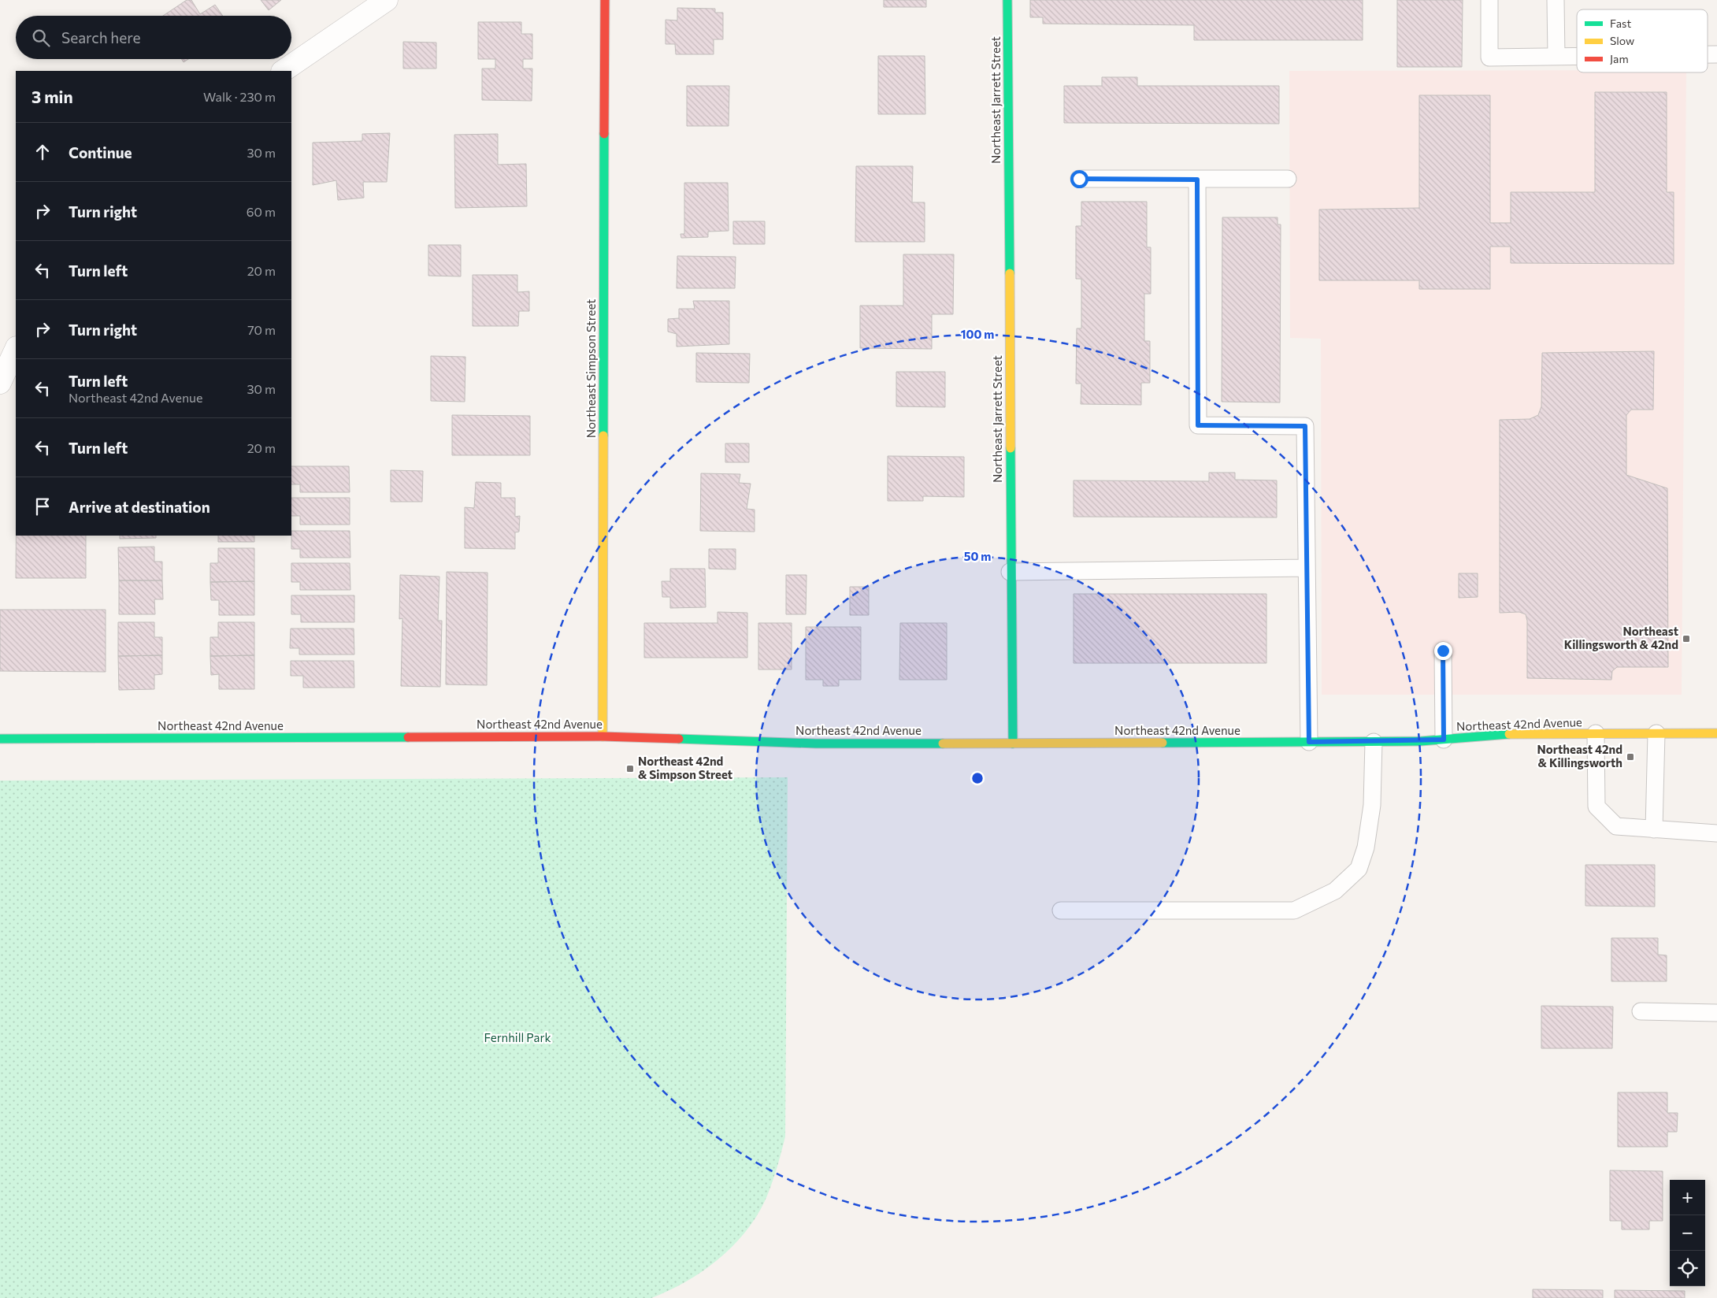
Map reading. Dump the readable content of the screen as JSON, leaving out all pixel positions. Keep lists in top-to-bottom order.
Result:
{
  "streets": {
    "street": ["Northeast Jarrett Street", "Northeast Simpson Street", "Northeast 42nd Avenue"]
  },
  "crossings": [
    ["Northeast Jarrett Street", "Northeast 42nd Avenue"],
    ["Northeast Simpson Street", "Northeast 42nd Avenue"]
  ],
  "parks": ["Fernhill Park"],
  "places": {
    "transit": ["Northeast Killingsworth & 42nd", "Northeast 42nd & Killingsworth", "Northeast 42nd & Simpson Street"]
  },
  "legend": ["Fast", "Slow", "Jam"],
  "page": {
    "search": "Search here",
    "heading": ["3 min", "Walk · 230 m"],
    "list": [
      ["Continue", "30 m"],
      ["Turn right", "60 m"],
      ["Turn left", "20 m"],
      ["Turn right", "70 m"],
      ["Turn left", "Northeast 42nd Avenue", "30 m"],
      ["Turn left", "20 m"],
      "Arrive at destination"
    ],
    "map_buttons": ["+", "−"]
  },
  "rings": ["100 m", "50 m"]
}
